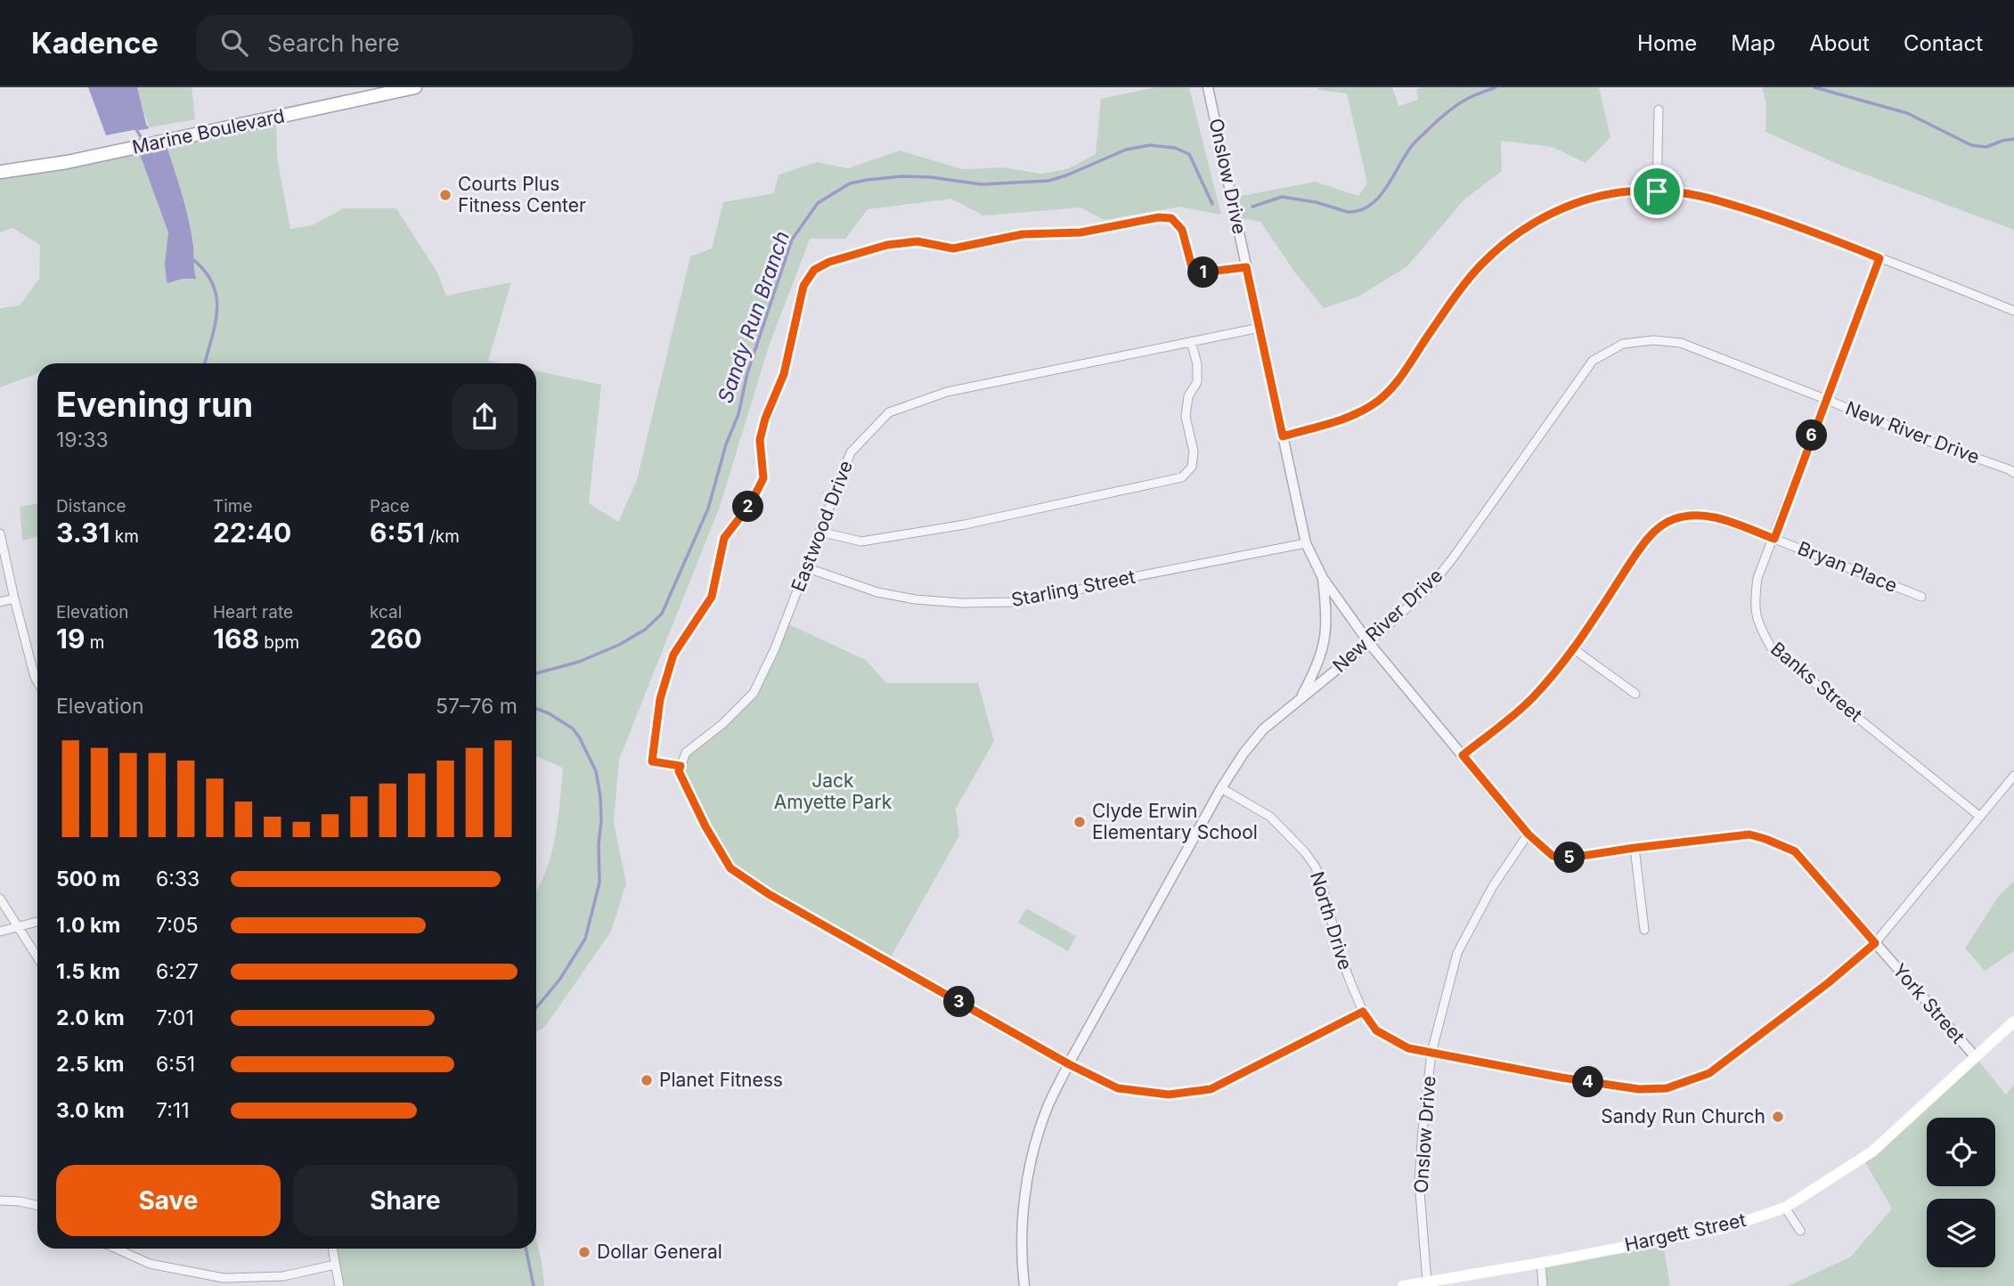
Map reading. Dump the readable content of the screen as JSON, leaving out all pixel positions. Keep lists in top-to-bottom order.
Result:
{
  "streets": {
    "main road": ["Marine Boulevard", "Hargett Street"],
    "street": [
      "Onslow Drive",
      "New River Drive",
      "Eastwood Drive",
      "Bryan Place",
      "Starling Street",
      "Banks Street",
      "North Drive",
      "York Street"
    ]
  },
  "crossings": [
    ["Onslow Drive", "New River Drive"],
    ["Onslow Drive", "Eastwood Drive"],
    ["Onslow Drive", "Bryan Place"],
    ["Onslow Drive", "Starling Street"],
    ["Onslow Drive", "North Drive"],
    ["Onslow Drive", "York Street"],
    ["Onslow Drive", "Hargett Street"],
    ["New River Drive", "Banks Street"],
    ["New River Drive", "North Drive"],
    ["Eastwood Drive", "Starling Street"],
    ["Bryan Place", "Banks Street"],
    ["York Street", "Hargett Street"]
  ],
  "water": ["Sandy Run Branch"],
  "parks": ["Jack Amyette Park"],
  "places": [
    "Courts Plus Fitness Center",
    "Clyde Erwin Elementary School",
    "Planet Fitness",
    "Sandy Run Church",
    "Dollar General"
  ],
  "page": {
    "header": "Kadence",
    "search": "Search here",
    "nav": [
      "Home",
      "Map",
      "About",
      "Contact"
    ],
    "pins": [
      "1",
      "6",
      "2",
      "5",
      "3",
      "4"
    ],
    "heading": ["Evening run", "19:33"],
    "stats": [
      ["Distance", "3.31 km"],
      ["Time", "22:40"],
      ["Pace", "6:51 /km"],
      ["Elevation", "19 m"],
      ["Heart rate", "168 bpm"],
      ["kcal", "260"]
    ],
    "chart": ["Elevation", "57–76 m"],
    "list": [
      {
        "name": "500 m",
        "note": "6:33"
      },
      {
        "name": "1.0 km",
        "note": "7:05"
      },
      {
        "name": "1.5 km",
        "note": "6:27"
      },
      {
        "name": "2.0 km",
        "note": "7:01"
      },
      {
        "name": "2.5 km",
        "note": "6:51"
      },
      {
        "name": "3.0 km",
        "note": "7:11"
      }
    ],
    "buttons": ["Save", "Share"]
  }
}
